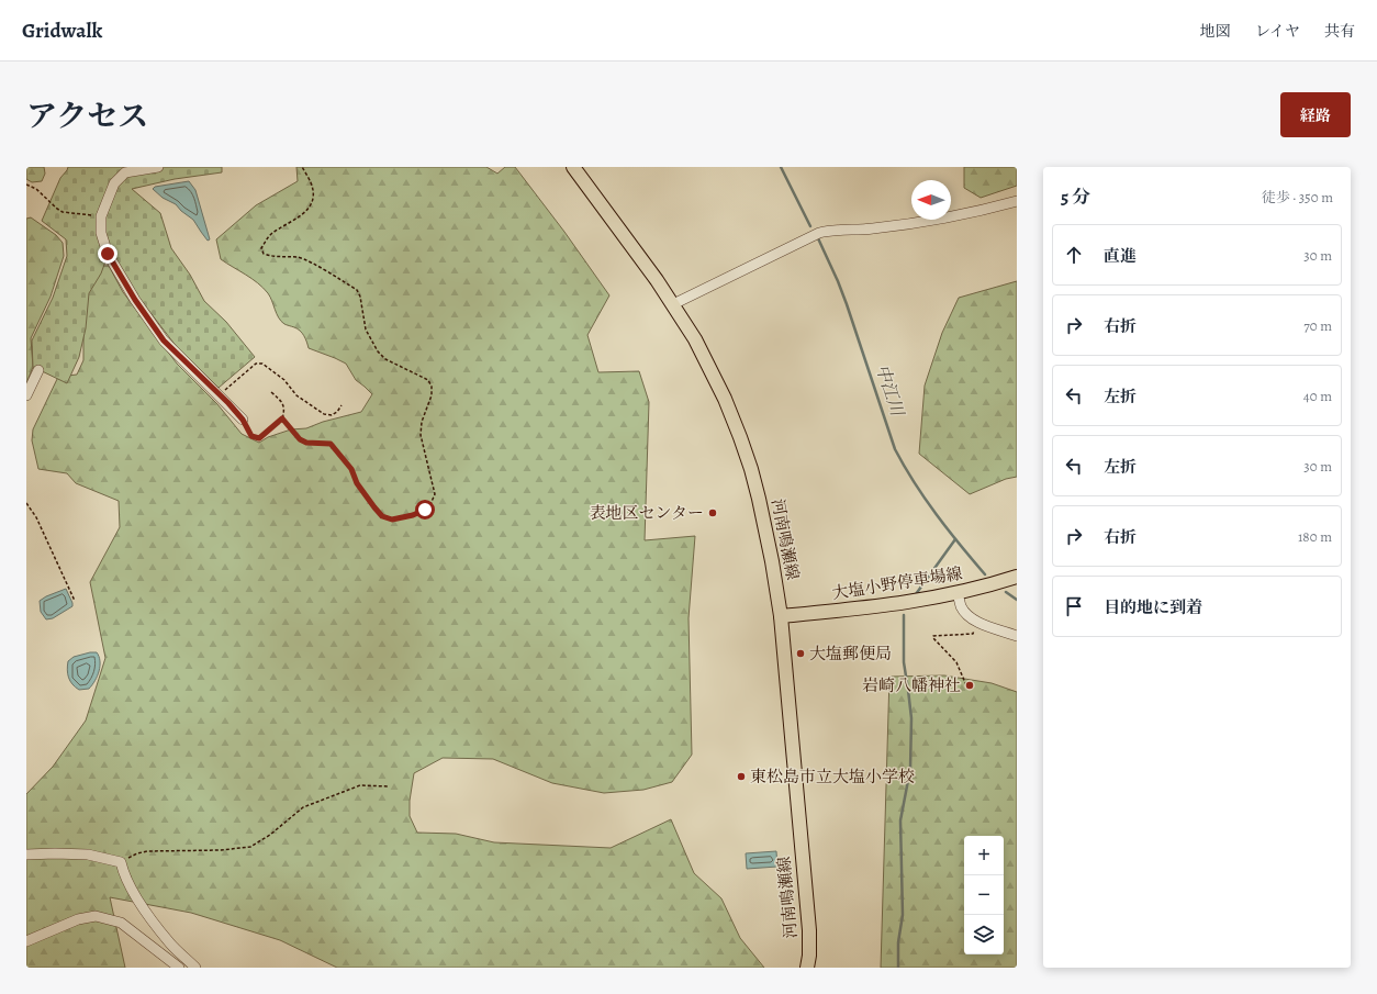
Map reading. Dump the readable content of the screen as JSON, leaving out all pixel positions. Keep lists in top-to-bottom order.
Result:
{
  "streets": {
    "main road": ["河南鳴瀬線", "大塩小野停車場線"]
  },
  "crossings": [
    ["河南鳴瀬線", "大塩小野停車場線"]
  ],
  "water": ["中江川"],
  "places": [
    "表地区センター",
    "大塩郵便局",
    "岩崎八幡神社",
    "東松島市立大塩小学校"
  ],
  "north": "left",
  "page": {
    "header": "Gridwalk",
    "nav": ["地図", "レイヤ", "共有"],
    "title": "アクセス",
    "buttons": "経路",
    "heading": ["5 分", "徒歩 · 350 m"],
    "list": [
      ["直進", "30 m"],
      ["右折", "70 m"],
      ["左折", "40 m"],
      ["左折", "30 m"],
      ["右折", "180 m"],
      "目的地に到着"
    ],
    "map_buttons": ["+", "−"]
  }
}
